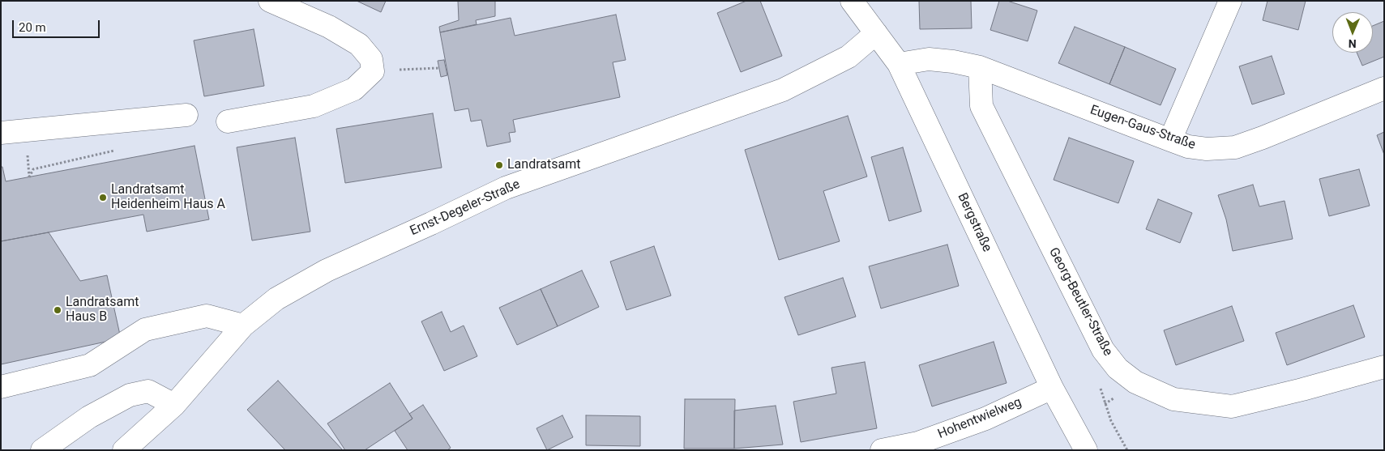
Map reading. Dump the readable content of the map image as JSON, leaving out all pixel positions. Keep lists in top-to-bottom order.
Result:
{
  "streets": {
    "street": [
      "Eugen-Gaus-Straße",
      "Ernst-Degeler-Straße",
      "Bergstraße",
      "Georg-Beutler-Straße",
      "Hohentwielweg"
    ]
  },
  "crossings": [
    ["Eugen-Gaus-Straße", "Bergstraße"],
    ["Eugen-Gaus-Straße", "Georg-Beutler-Straße"],
    ["Ernst-Degeler-Straße", "Bergstraße"],
    ["Bergstraße", "Hohentwielweg"]
  ],
  "places": ["Landratsamt", "Landratsamt Heidenheim Haus A", "Landratsamt Haus B"],
  "scale_bar": "20 m",
  "north": "bottom"
}
